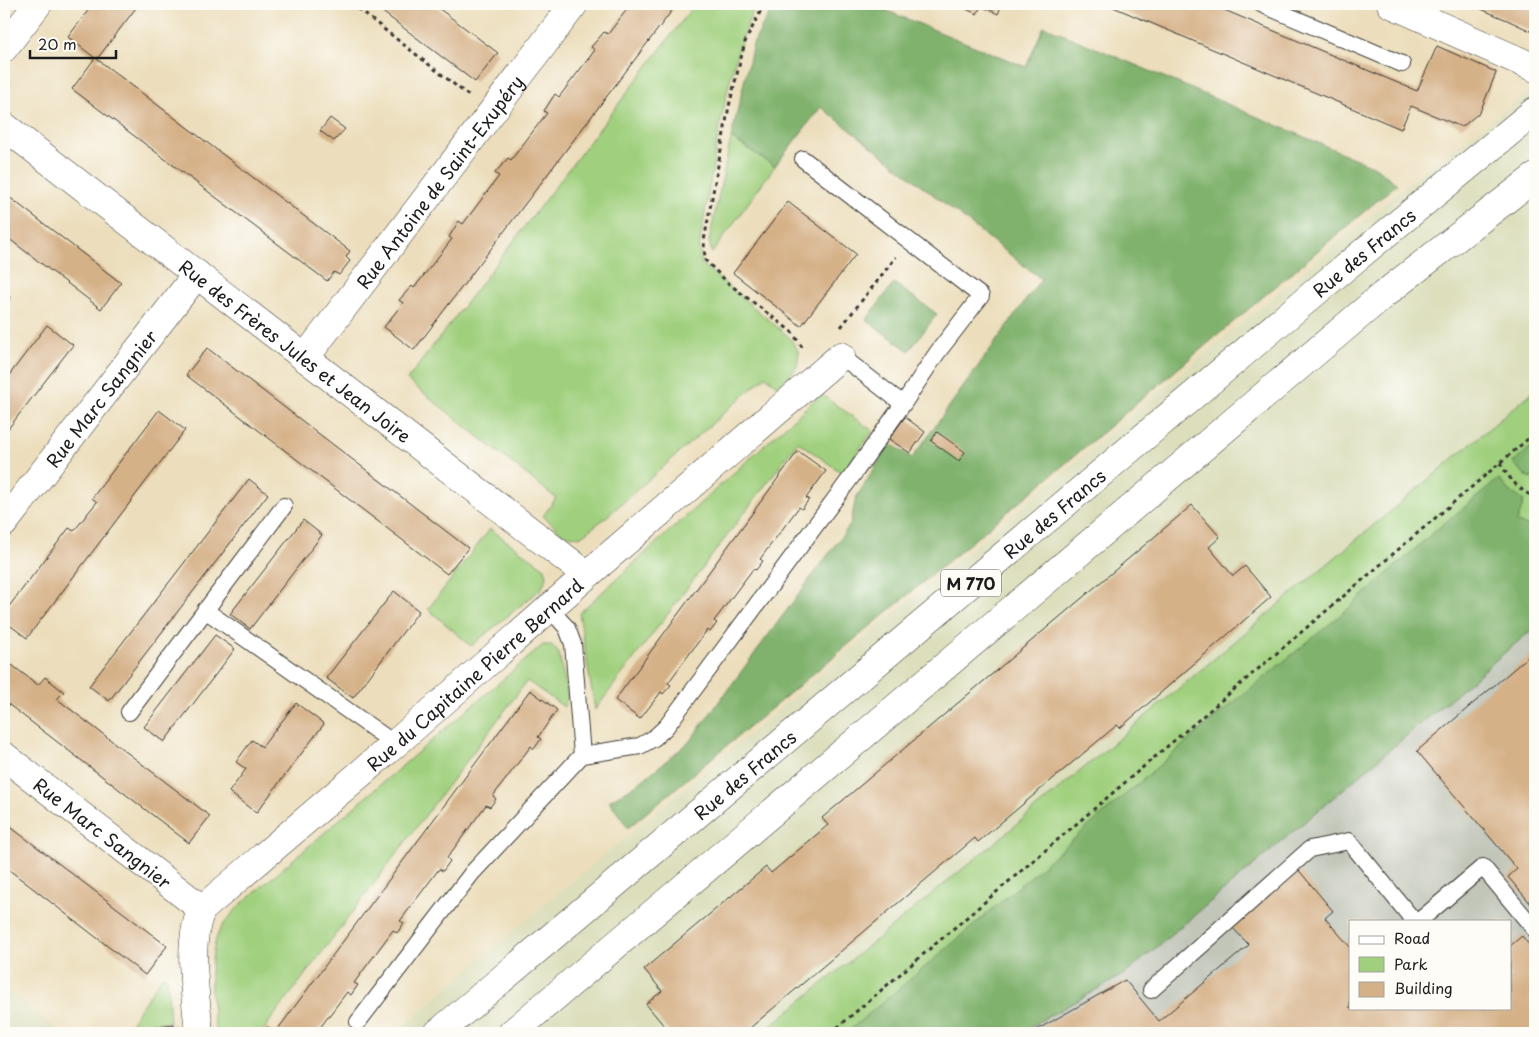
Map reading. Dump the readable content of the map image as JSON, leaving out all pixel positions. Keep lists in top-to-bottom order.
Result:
{
  "streets": {
    "street": [
      "Rue Antoine de Saint-Exupéry",
      "Rue des Francs",
      "Rue des Frères Jules et Jean Joire",
      "Rue Marc Sangnier",
      "M 770",
      "Rue du Capitaine Pierre Bernard"
    ]
  },
  "crossings": [
    ["Rue Antoine de Saint-Exupéry", "Rue des Frères Jules et Jean Joire"],
    ["Rue des Frères Jules et Jean Joire", "Rue Marc Sangnier"],
    ["Rue des Frères Jules et Jean Joire", "Rue du Capitaine Pierre Bernard"],
    ["Rue Marc Sangnier", "Rue du Capitaine Pierre Bernard"]
  ],
  "legend": ["Road", "Park", "Building"],
  "scale_bar": "20 m"
}
